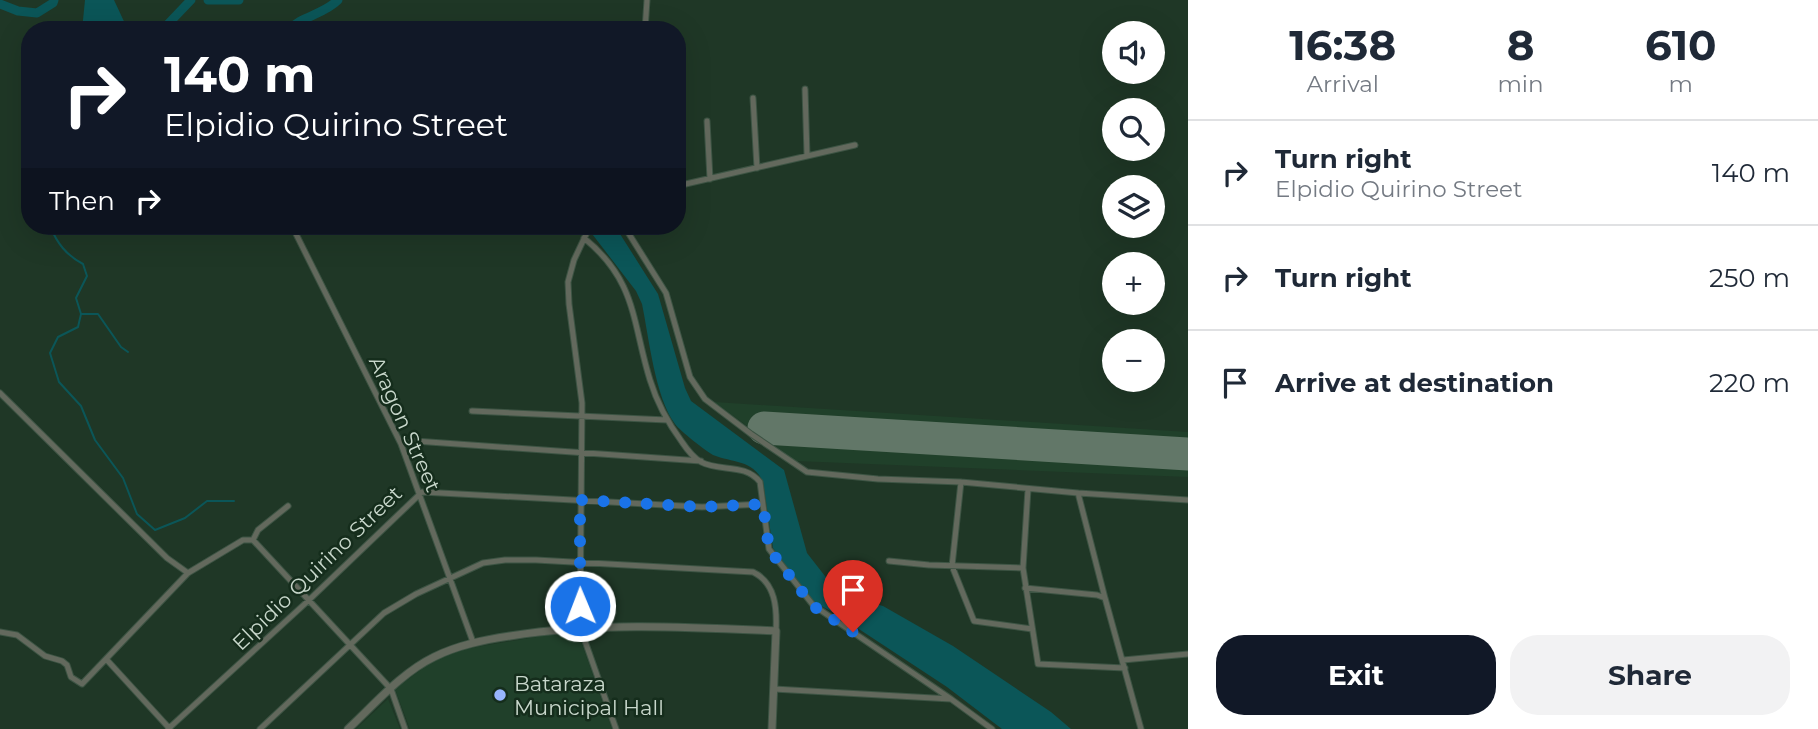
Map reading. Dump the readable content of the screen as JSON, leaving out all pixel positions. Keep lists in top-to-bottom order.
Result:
{
  "streets": {
    "street": ["Aragon Street", "Elpidio Quirino Street"]
  },
  "crossings": [
    ["Aragon Street", "Elpidio Quirino Street"]
  ],
  "places": ["Bataraza Municipal Hall"],
  "page": {
    "eta": [
      "16:38",
      "Arrival",
      "8",
      "min",
      "610",
      "m"
    ],
    "map_buttons": ["+", "−"],
    "turn": ["140 m", "Elpidio Quirino Street"],
    "list": [
      {
        "name": "Turn right",
        "note": "Elpidio Quirino Street",
        "value": "140 m"
      },
      {
        "name": "Turn right",
        "value": "250 m"
      },
      {
        "name": "Arrive at destination",
        "value": "220 m"
      }
    ],
    "then": "Then",
    "buttons": ["Exit", "Share"]
  }
}
